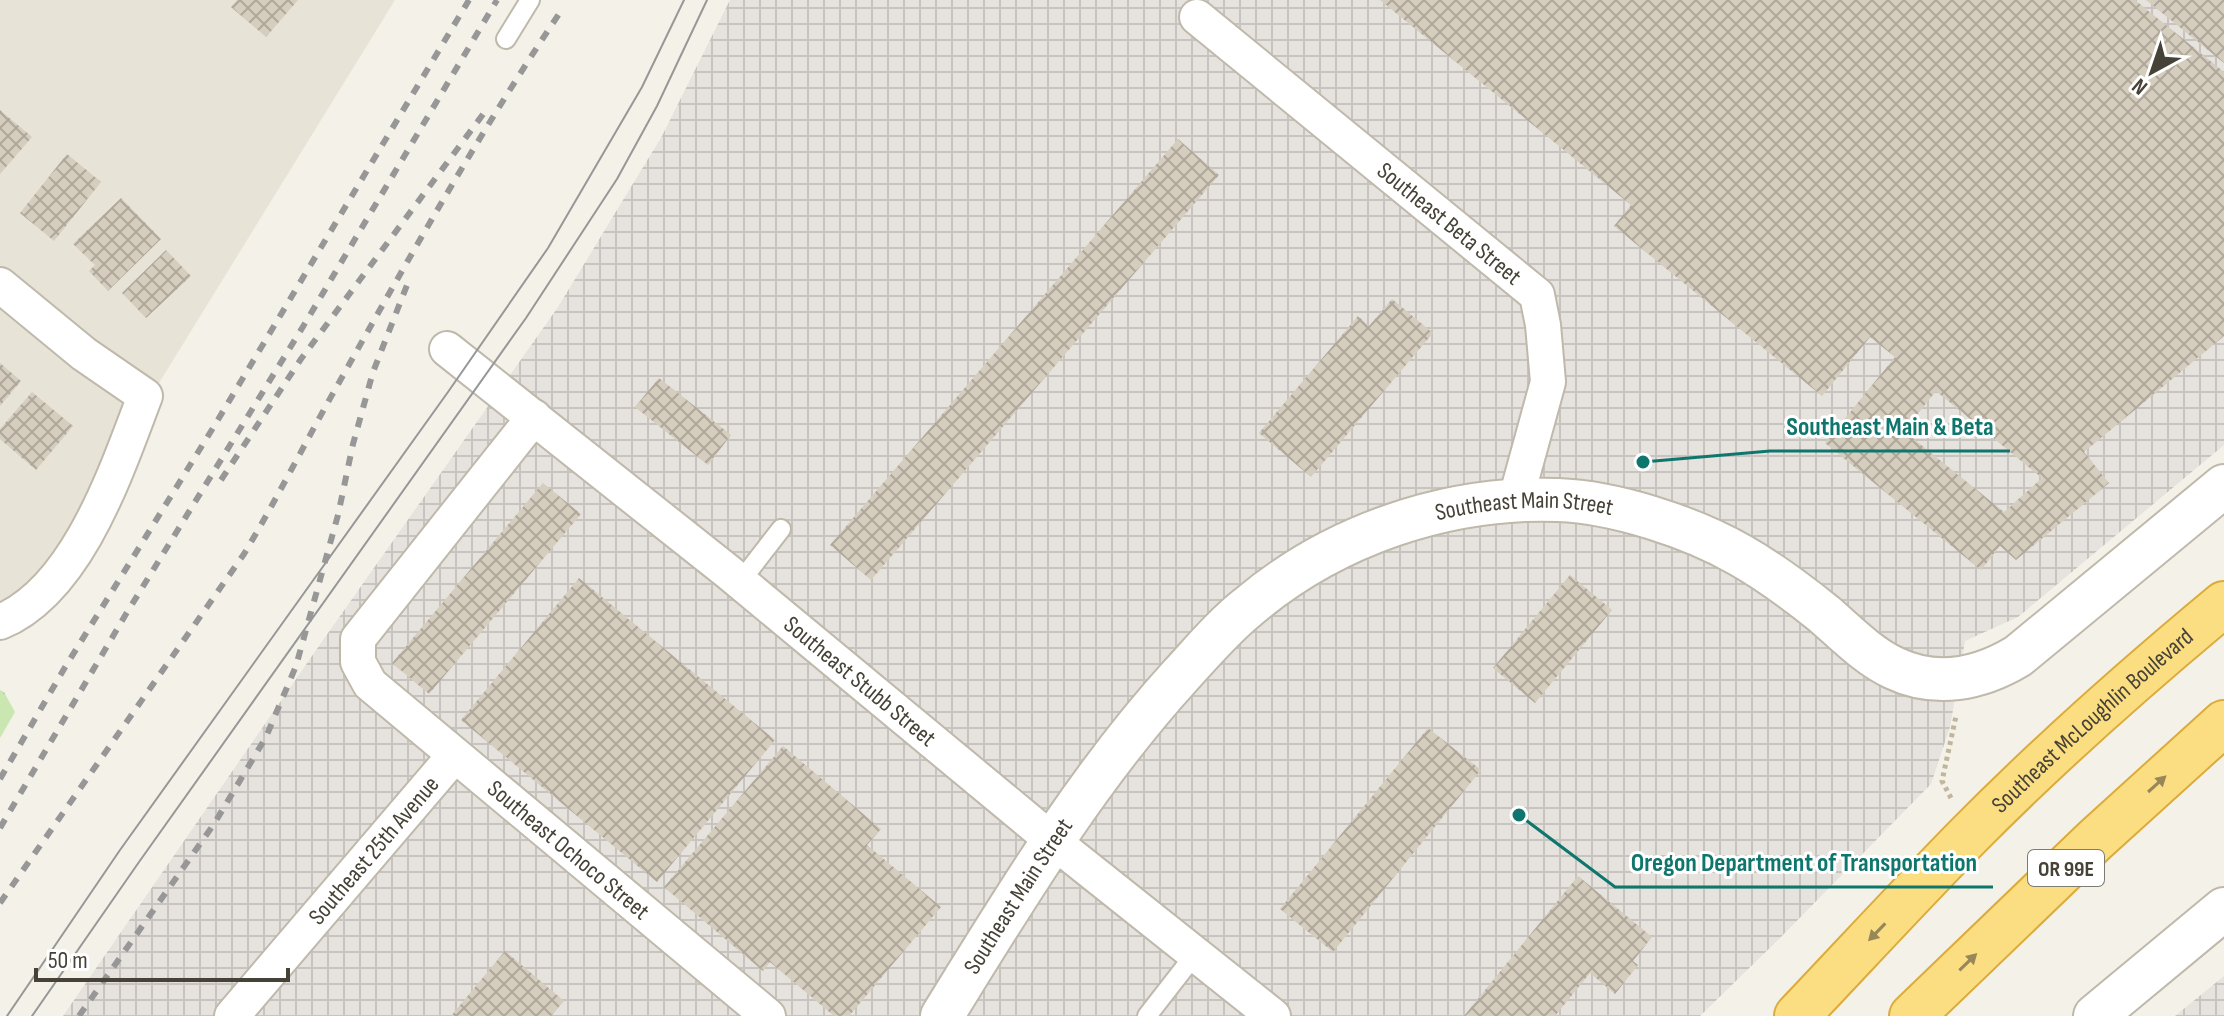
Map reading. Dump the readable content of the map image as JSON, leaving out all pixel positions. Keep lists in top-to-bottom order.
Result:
{
  "streets": {
    "highway": ["Southeast McLoughlin Boulevard", "OR 99E"],
    "street": [
      "Southeast Beta Street",
      "Southeast Main Street",
      "Southeast Stubb Street",
      "Southeast 25th Avenue",
      "Southeast Ochoco Street"
    ]
  },
  "crossings": [
    ["Southeast Beta Street", "Southeast Main Street"],
    ["Southeast Main Street", "Southeast Stubb Street"],
    ["Southeast Stubb Street", "Southeast Ochoco Street"],
    ["Southeast 25th Avenue", "Southeast Ochoco Street"]
  ],
  "places": ["Southeast Main & Beta", "Oregon Department of Transportation"],
  "scale_bar": "50 m",
  "north": "bottom left"
}
